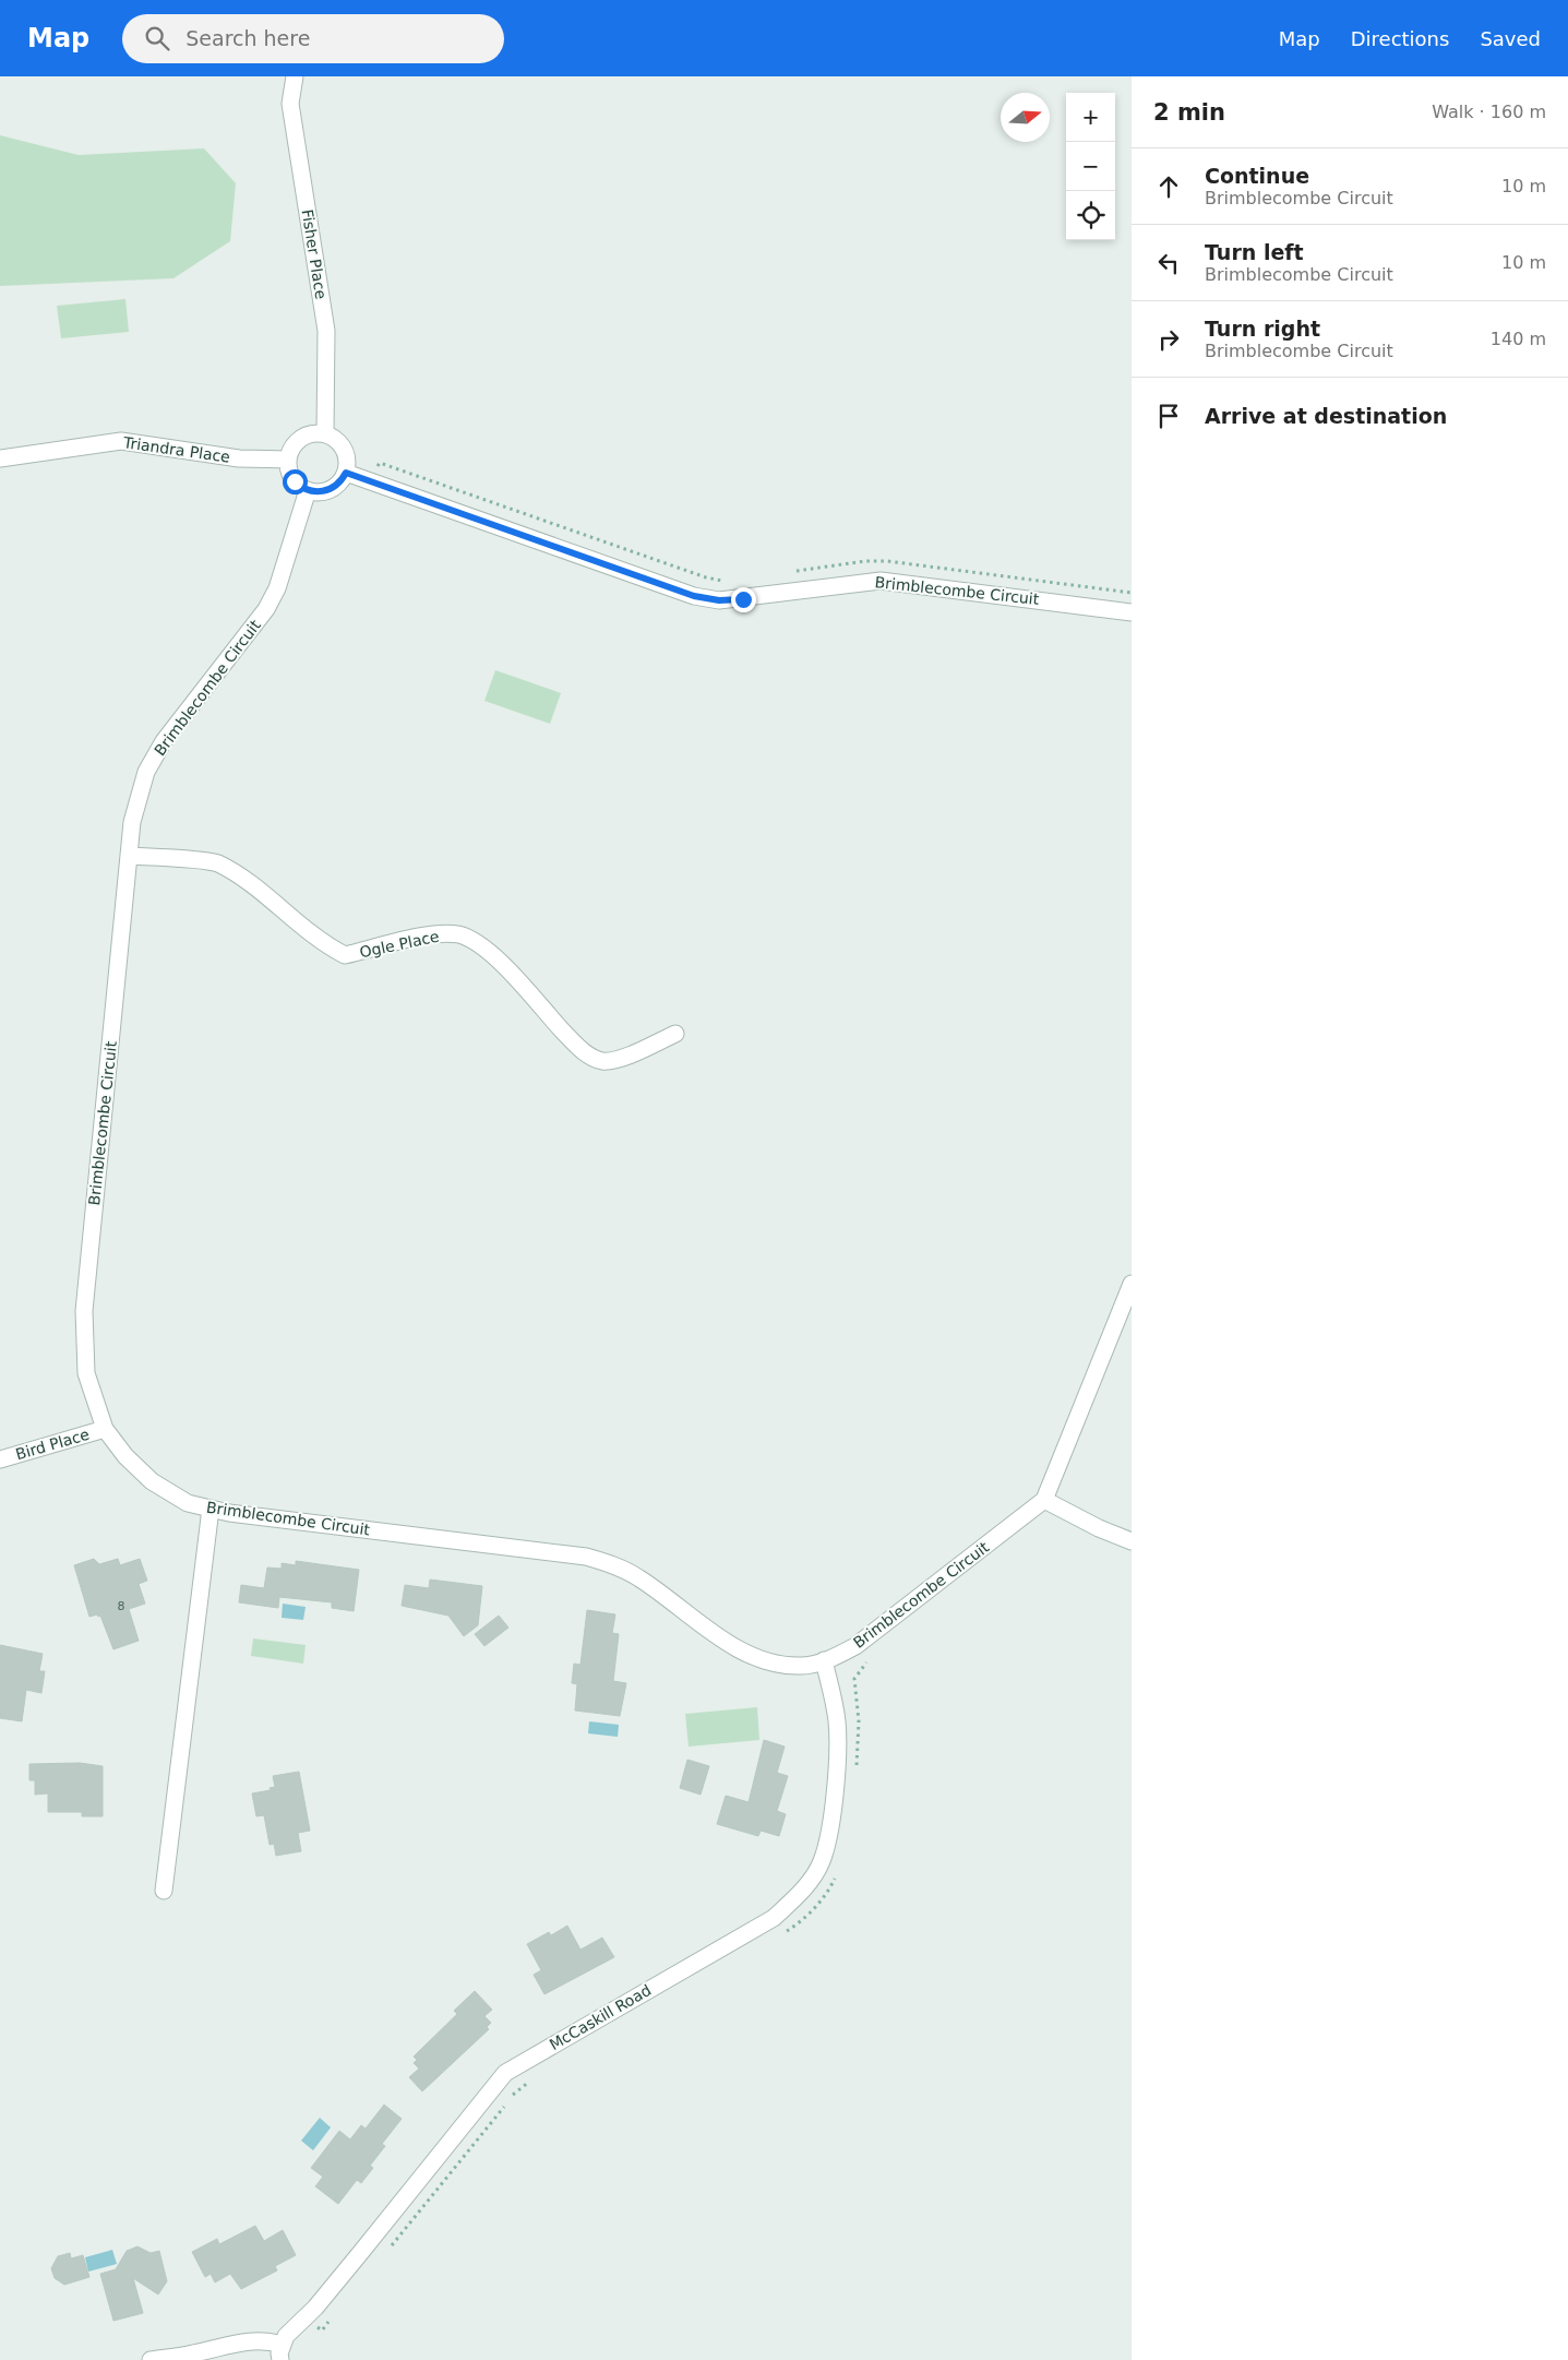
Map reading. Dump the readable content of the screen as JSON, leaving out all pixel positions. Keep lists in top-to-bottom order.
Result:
{
  "streets": {
    "street": [
      "Fisher Place",
      "Triandra Place",
      "Brimblecombe Circuit",
      "Ogle Place",
      "Bird Place",
      "McCaskill Road"
    ]
  },
  "crossings": [
    ["Fisher Place", "Triandra Place"],
    ["Fisher Place", "Brimblecombe Circuit"],
    ["Triandra Place", "Brimblecombe Circuit"],
    ["Brimblecombe Circuit", "Ogle Place"],
    ["Brimblecombe Circuit", "Bird Place"],
    ["Brimblecombe Circuit", "McCaskill Road"]
  ],
  "house_numbers": ["8"],
  "north": "right",
  "page": {
    "header": "Map",
    "search": "Search here",
    "nav": ["Map", "Directions", "Saved"],
    "heading": ["2 min", "Walk · 160 m"],
    "map_buttons": ["+", "−"],
    "list": [
      ["Continue", "Brimblecombe Circuit", "10 m"],
      ["Turn left", "Brimblecombe Circuit", "10 m"],
      ["Turn right", "Brimblecombe Circuit", "140 m"],
      "Arrive at destination"
    ]
  }
}
